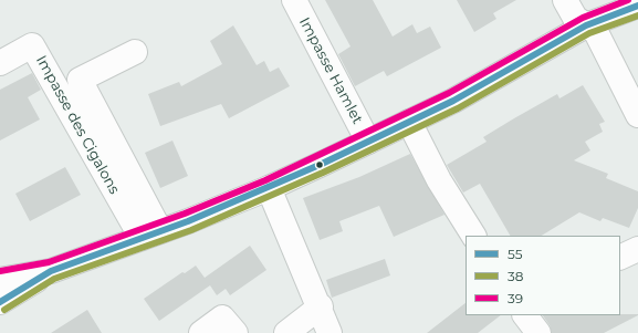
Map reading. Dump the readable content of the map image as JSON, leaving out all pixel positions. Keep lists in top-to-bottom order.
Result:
{
  "streets": {
    "street": ["Impasse Hamlet", "Impasse des Cigalons"]
  },
  "lines": ["transit line 39", "transit line 55", "transit line 38"],
  "legend": ["55", "38", "39"]
}
